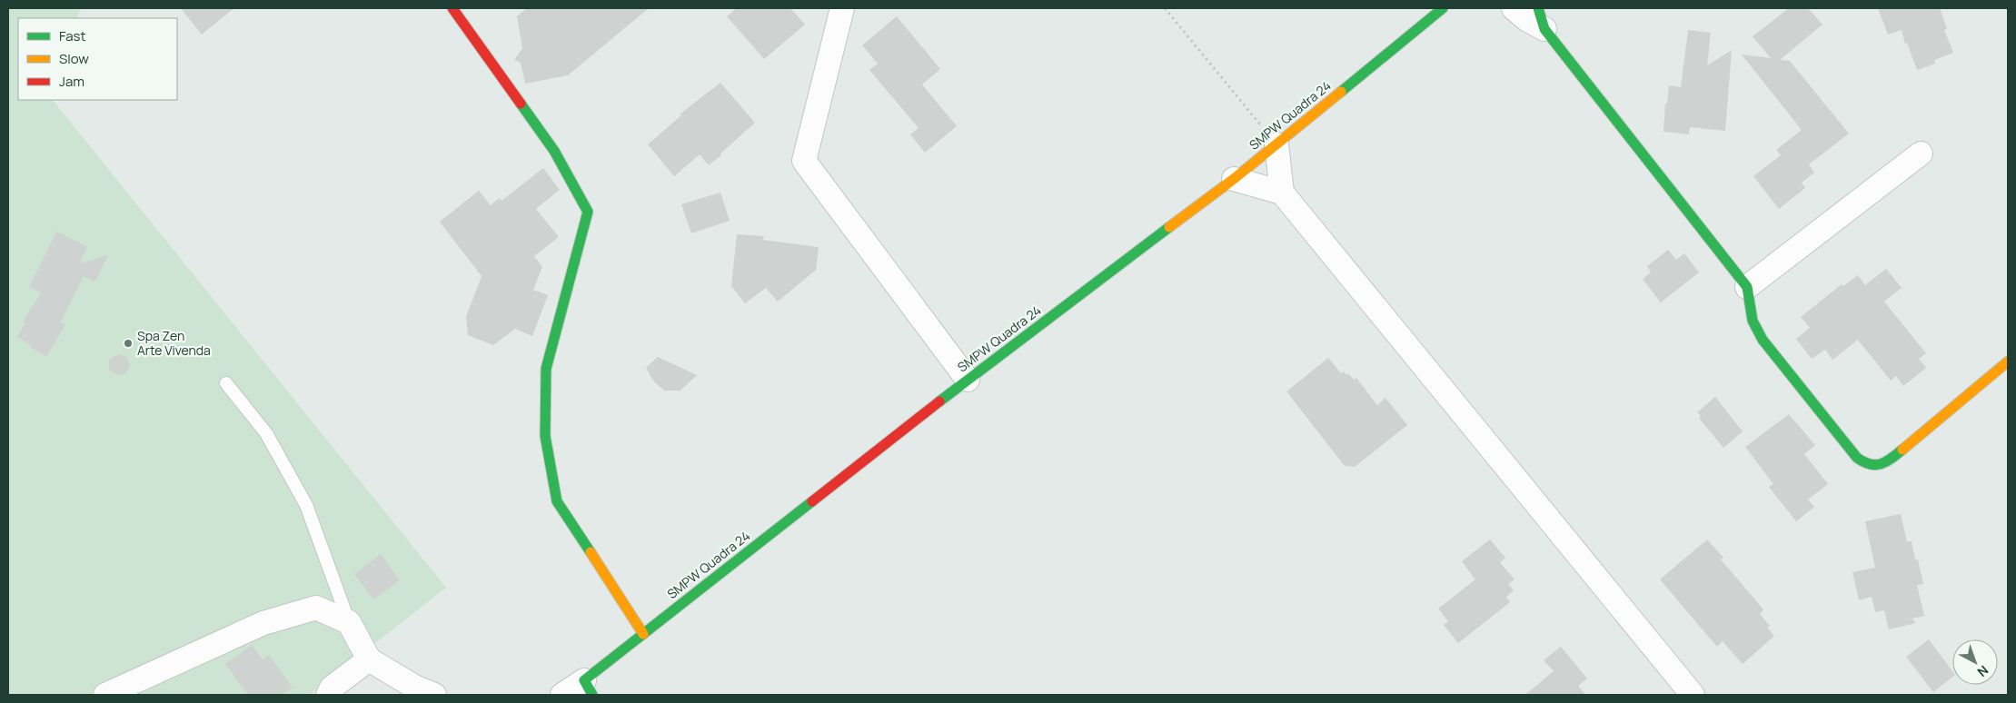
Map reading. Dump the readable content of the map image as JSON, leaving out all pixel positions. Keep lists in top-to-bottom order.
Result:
{
  "streets": {
    "street": ["SMPW Quadra 24"]
  },
  "places": ["Spa Zen Arte Vivenda"],
  "legend": ["Fast", "Slow", "Jam"],
  "north": "bottom right"
}
